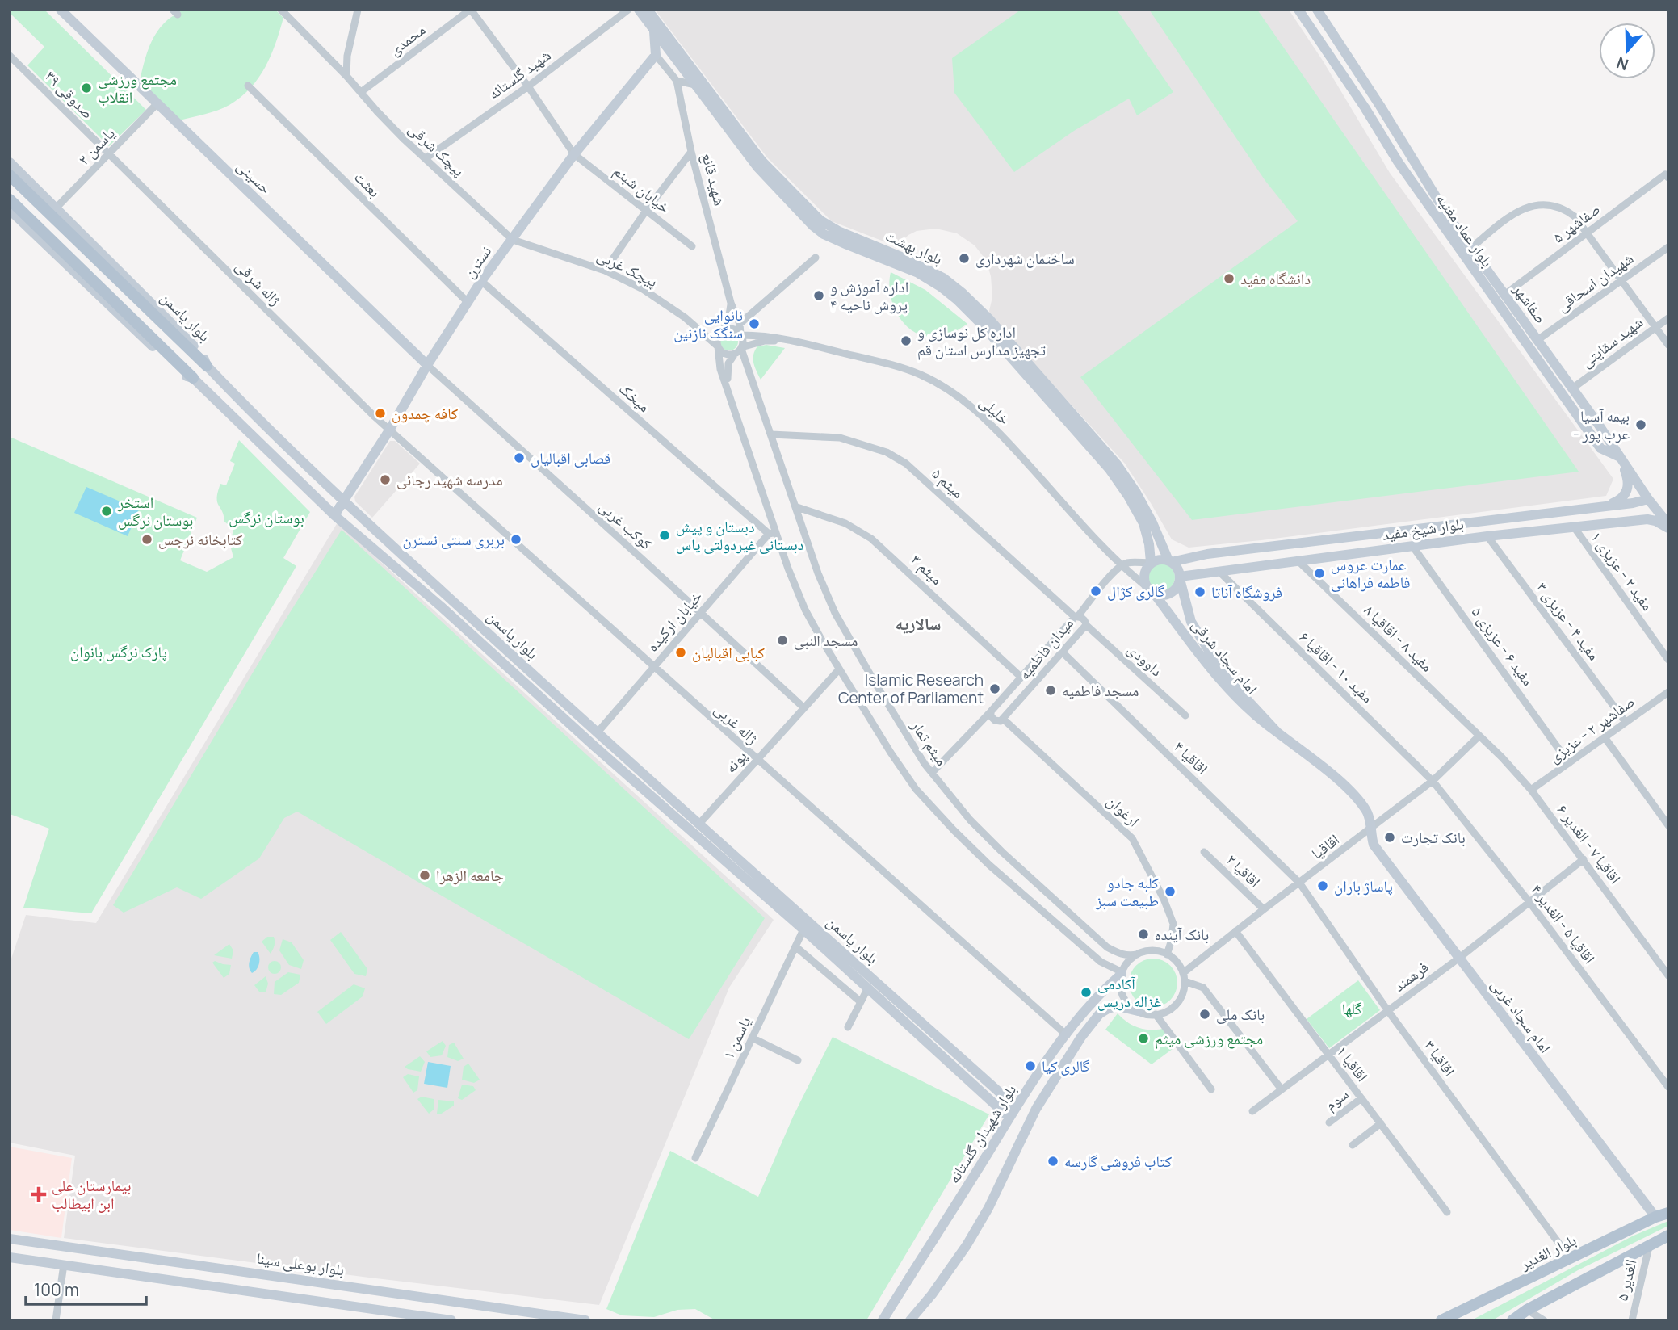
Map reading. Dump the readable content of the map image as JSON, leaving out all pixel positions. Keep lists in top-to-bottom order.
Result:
{
  "streets": {
    "main road": ["بلوار الغدیر"],
    "street": [
      "محمدی",
      "شهید گلستانه",
      "صدوقی ۳۹",
      "یاسمن ۲",
      "پیچک شرقی",
      "حسینی",
      "شهید قانع",
      "بعثت",
      "خیابان شبنم",
      "صفاشهر ۵",
      "بلوار عماد مغنیه",
      "بلوار بهشت",
      "نسترن",
      "پیچک غربی",
      "شهیدان اسحاقی",
      "ژاله شرقی",
      "صفاشهر",
      "بلوار یاسمن",
      "شهید سقایتی",
      "میخک",
      "خلیلی",
      "میثم ۵",
      "کوکب غربی",
      "بلوار شیخ مفید",
      "میثم ۳",
      "مفید ۲ - عزیزی ۱",
      "خیابان ارکیده",
      "مفید ۴ - عزیزی ۳",
      "مفید ۸ - اقاقیا ۸",
      "مفید ۶ - عزیزی ۵",
      "میدان فاطمیه",
      "امام سجاد شرقی",
      "داوودی",
      "مفید ۱۰ - اقاقیا ۶",
      "ژاله غربی",
      "صفاشهر ۲ - عزیزی",
      "میثم تمار",
      "اقاقیا ۴",
      "پونه",
      "ارغوان",
      "اقاقیا ۷ - الغدیر ۶",
      "اقاقیا",
      "اقاقیا ۲",
      "اقاقیا ۵ - الغدیر ۴",
      "فرهمند",
      "امام سجاد غربی",
      "یاسمن ۱",
      "اقاقیا ۳",
      "اقاقیا ۱",
      "سوم",
      "بلوار شهیدان گلستانه",
      "بلوار بوعلی سینا",
      "الغدیر ۵"
    ]
  },
  "crossings": [
    ["محمدی", "پیچک شرقی"],
    ["محمدی", "خیابان شبنم"],
    ["شهید گلستانه", "پیچک شرقی"],
    ["شهید گلستانه", "خیابان شبنم"],
    ["صدوقی ۳۹", "یاسمن ۲"],
    ["صدوقی ۳۹", "ژاله شرقی"],
    ["یاسمن ۲", "حسینی"],
    ["یاسمن ۲", "ژاله شرقی"],
    ["یاسمن ۲", "بلوار یاسمن"],
    ["پیچک شرقی", "نسترن"],
    ["پیچک شرقی", "پیچک غربی"],
    ["حسینی", "نسترن"],
    ["حسینی", "کوکب غربی"],
    ["شهید قانع", "میثم تمار"],
    ["بعثت", "نسترن"],
    ["خیابان شبنم", "نسترن"],
    ["صفاشهر ۵", "صفاشهر"],
    ["بلوار عماد مغنیه", "صفاشهر"],
    ["بلوار بهشت", "خلیلی"],
    ["بلوار بهشت", "بلوار شیخ مفید"],
    ["بلوار بهشت", "امام سجاد شرقی"],
    ["نسترن", "پیچک غربی"],
    ["نسترن", "ژاله شرقی"],
    ["نسترن", "بلوار یاسمن"],
    ["نسترن", "میخک"],
    ["نسترن", "کوکب غربی"],
    ["نسترن", "ژاله غربی"],
    ["شهیدان اسحاقی", "صفاشهر"],
    ["ژاله شرقی", "ژاله غربی"],
    ["صفاشهر", "شهید سقایتی"],
    ["بلوار یاسمن", "خیابان ارکیده"],
    ["بلوار یاسمن", "پونه"],
    ["بلوار یاسمن", "یاسمن ۱"],
    ["بلوار یاسمن", "بلوار شهیدان گلستانه"],
    ["میخک", "خیابان ارکیده"],
    ["خلیلی", "بلوار شیخ مفید"],
    ["خلیلی", "امام سجاد شرقی"],
    ["میثم ۵", "میدان فاطمیه"],
    ["میثم ۵", "میثم تمار"],
    ["کوکب غربی", "خیابان ارکیده"],
    ["کوکب غربی", "پونه"],
    ["بلوار شیخ مفید", "مفید ۲ - عزیزی ۱"],
    ["بلوار شیخ مفید", "مفید ۴ - عزیزی ۳"],
    ["بلوار شیخ مفید", "مفید ۸ - اقاقیا ۸"],
    ["بلوار شیخ مفید", "مفید ۶ - عزیزی ۵"],
    ["بلوار شیخ مفید", "امام سجاد شرقی"],
    ["بلوار شیخ مفید", "مفید ۱۰ - اقاقیا ۶"],
    ["میثم ۳", "میدان فاطمیه"],
    ["میثم ۳", "میثم تمار"],
    ["خیابان ارکیده", "ژاله غربی"],
    ["مفید ۴ - عزیزی ۳", "صفاشهر ۲ - عزیزی"],
    ["مفید ۸ - اقاقیا ۸", "اقاقیا ۷ - الغدیر ۶"],
    ["مفید ۸ - اقاقیا ۸", "اقاقیا"],
    ["مفید ۶ - عزیزی ۵", "صفاشهر ۲ - عزیزی"],
    ["میدان فاطمیه", "داوودی"],
    ["میدان فاطمیه", "میثم تمار"],
    ["میدان فاطمیه", "اقاقیا ۴"],
    ["میدان فاطمیه", "ارغوان"],
    ["امام سجاد شرقی", "اقاقیا"],
    ["امام سجاد شرقی", "امام سجاد غربی"],
    ["مفید ۱۰ - اقاقیا ۶", "اقاقیا"],
    ["مفید ۱۰ - اقاقیا ۶", "اقاقیا ۵ - الغدیر ۴"],
    ["ژاله غربی", "پونه"],
    ["ژاله غربی", "بلوار شهیدان گلستانه"],
    ["صفاشهر ۲ - عزیزی", "اقاقیا ۷ - الغدیر ۶"],
    ["میثم تمار", "ارغوان"],
    ["میثم تمار", "اقاقیا"],
    ["میثم تمار", "بلوار شهیدان گلستانه"],
    ["اقاقیا ۴", "اقاقیا"],
    ["اقاقیا ۴", "اقاقیا ۳"],
    ["ارغوان", "اقاقیا"],
    ["ارغوان", "بلوار شهیدان گلستانه"],
    ["اقاقیا ۷ - الغدیر ۶", "اقاقیا"],
    ["اقاقیا ۷ - الغدیر ۶", "فرهمند"],
    ["اقاقیا", "اقاقیا ۲"],
    ["اقاقیا", "اقاقیا ۵ - الغدیر ۴"],
    ["اقاقیا", "امام سجاد غربی"],
    ["اقاقیا", "اقاقیا ۳"],
    ["اقاقیا", "اقاقیا ۱"],
    ["اقاقیا", "بلوار شهیدان گلستانه"],
    ["اقاقیا ۵ - الغدیر ۴", "فرهمند"],
    ["فرهمند", "امام سجاد غربی"],
    ["فرهمند", "اقاقیا ۳"],
    ["فرهمند", "اقاقیا ۱"],
    ["امام سجاد غربی", "بلوار الغدیر"],
    ["اقاقیا ۱", "سوم"]
  ],
  "districts": ["سالاریه"],
  "parks": ["بوستان نرگس", "پارک نرگس بانوان", "گلها"],
  "places": {
    "other": [
      "مجتمع ورزشی انقلاب",
      "ساختمان شهرداری",
      "دانشگاه مفید",
      "اداره آموزش و پروش ناحیه ۴",
      "نانوایی سنگک نازنین",
      "اداره کل نوسازی و تجهیز مدارس استان قم",
      "کافه چمدون",
      "بیمه آسیا - عرب پور",
      "قصابی اقبالیان",
      "مدرسه شهید رجائی",
      "استخر بوستان نرگس",
      "دبستان و پیش دبستانی غیردولتی یاس",
      "کتابخانه نرجس",
      "بربری سنتی نسترن",
      "عمارت عروس فاطمه فراهانی",
      "گالری کژال",
      "فروشگاه آناتا",
      "مسجد النبی",
      "کبابی اقبالیان",
      "Islamic Research Center of Parliament",
      "مسجد فاطمیه",
      "بانک تجارت",
      "جامعه الزهرا",
      "پاساژ باران",
      "کلبه جادو طبیعت سبز",
      "بانک آینده",
      "آکادمی غزاله دریس",
      "بانک ملی",
      "مجتمع ورزشی میثم",
      "گالری کیا",
      "کتاب فروشی گارسه"
    ],
    "health": ["بیمارستان علی ابن ابیطالب"]
  },
  "scale_bar": "100 m",
  "north": "bottom"
}
